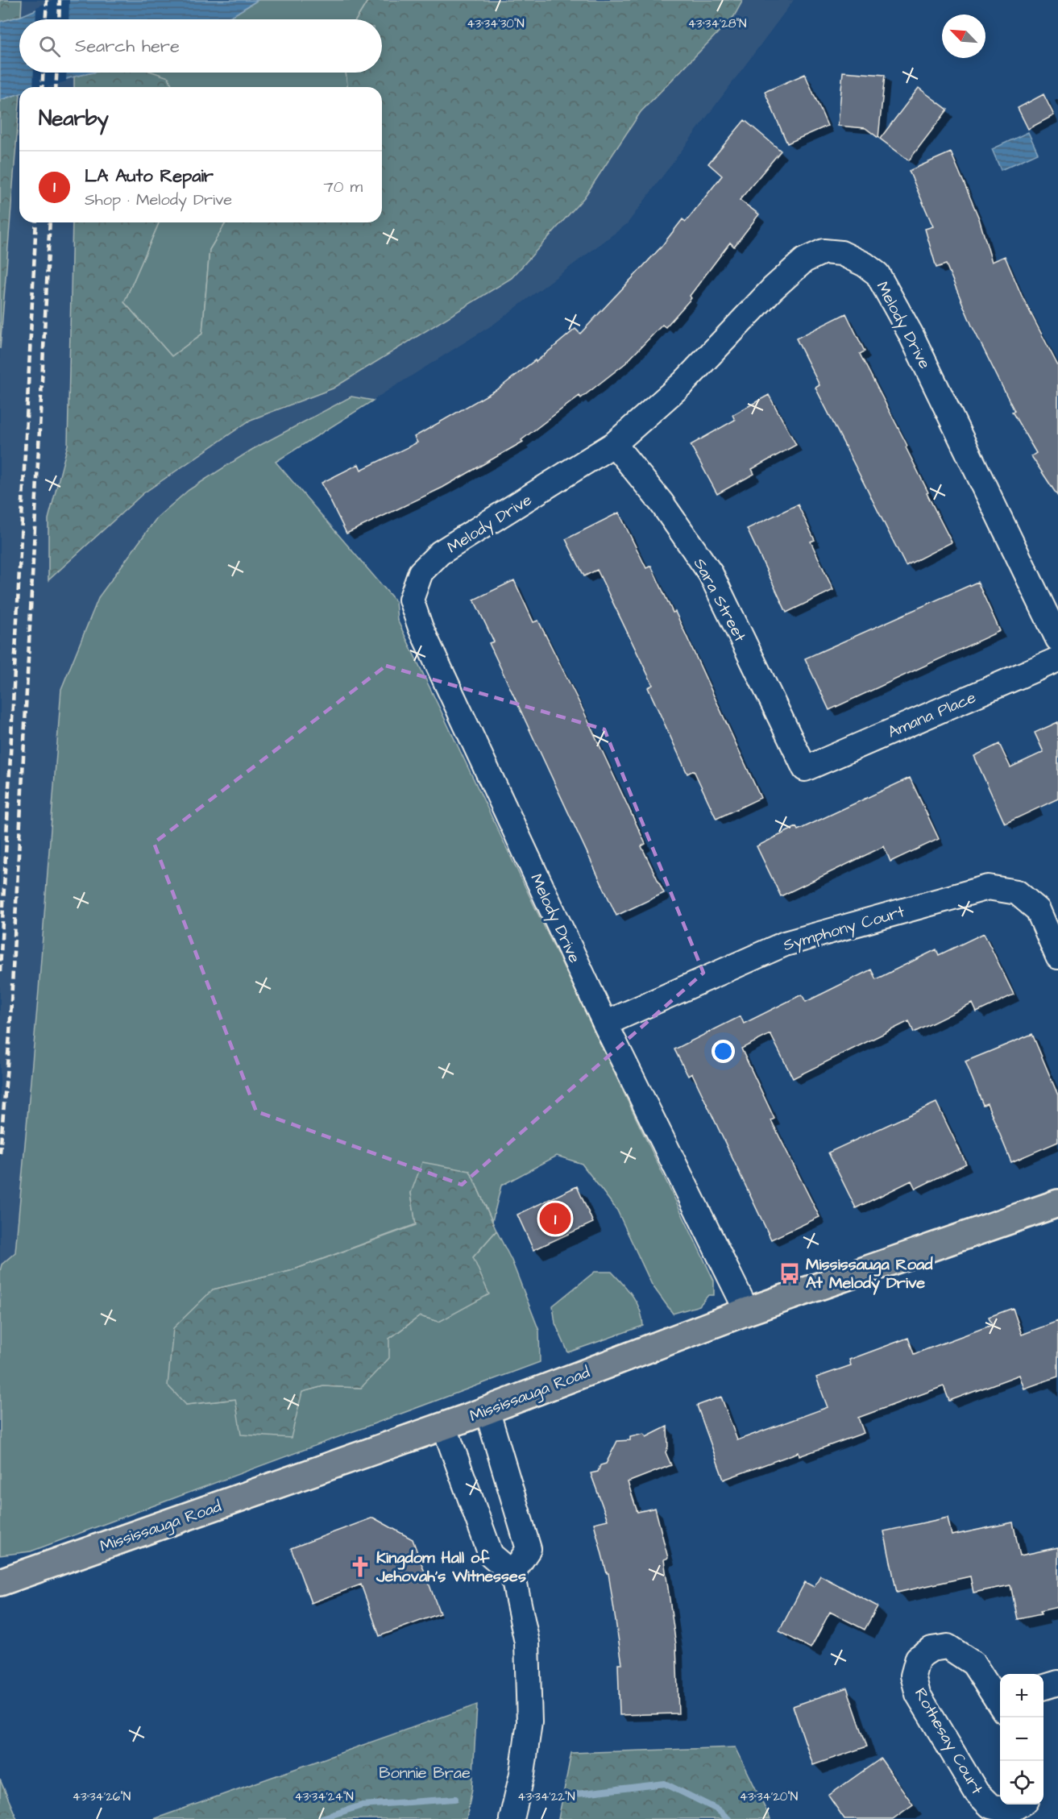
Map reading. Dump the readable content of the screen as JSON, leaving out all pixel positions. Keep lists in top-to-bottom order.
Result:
{
  "streets": {
    "main road": ["Mississauga Road"],
    "street": [
      "Melody Drive",
      "Sara Street",
      "Amana Place",
      "Symphony Court",
      "Rothesay Court"
    ]
  },
  "crossings": [
    ["Melody Drive", "Sara Street"],
    ["Melody Drive", "Symphony Court"],
    ["Melody Drive", "Mississauga Road"],
    ["Sara Street", "Amana Place"]
  ],
  "parks": ["Bonnie Brae"],
  "places": {
    "bus stop": ["Mississauga Road At Melody Drive"],
    "church": ["Kingdom Hall of Jehovah's Witnesses"]
  },
  "north": "top left",
  "page": {
    "search": "Search here",
    "heading": "Nearby",
    "list": [
      {
        "mark": "1",
        "name": "LA Auto Repair",
        "note": "Shop · Melody Drive",
        "value": "70 m"
      }
    ],
    "pins": "1",
    "map_buttons": ["+", "−"]
  },
  "coordinates": [
    "43°34'30\"N",
    "43°34'28\"N",
    "43°34'26\"N",
    "43°34'24\"N",
    "43°34'22\"N",
    "43°34'20\"N"
  ]
}
